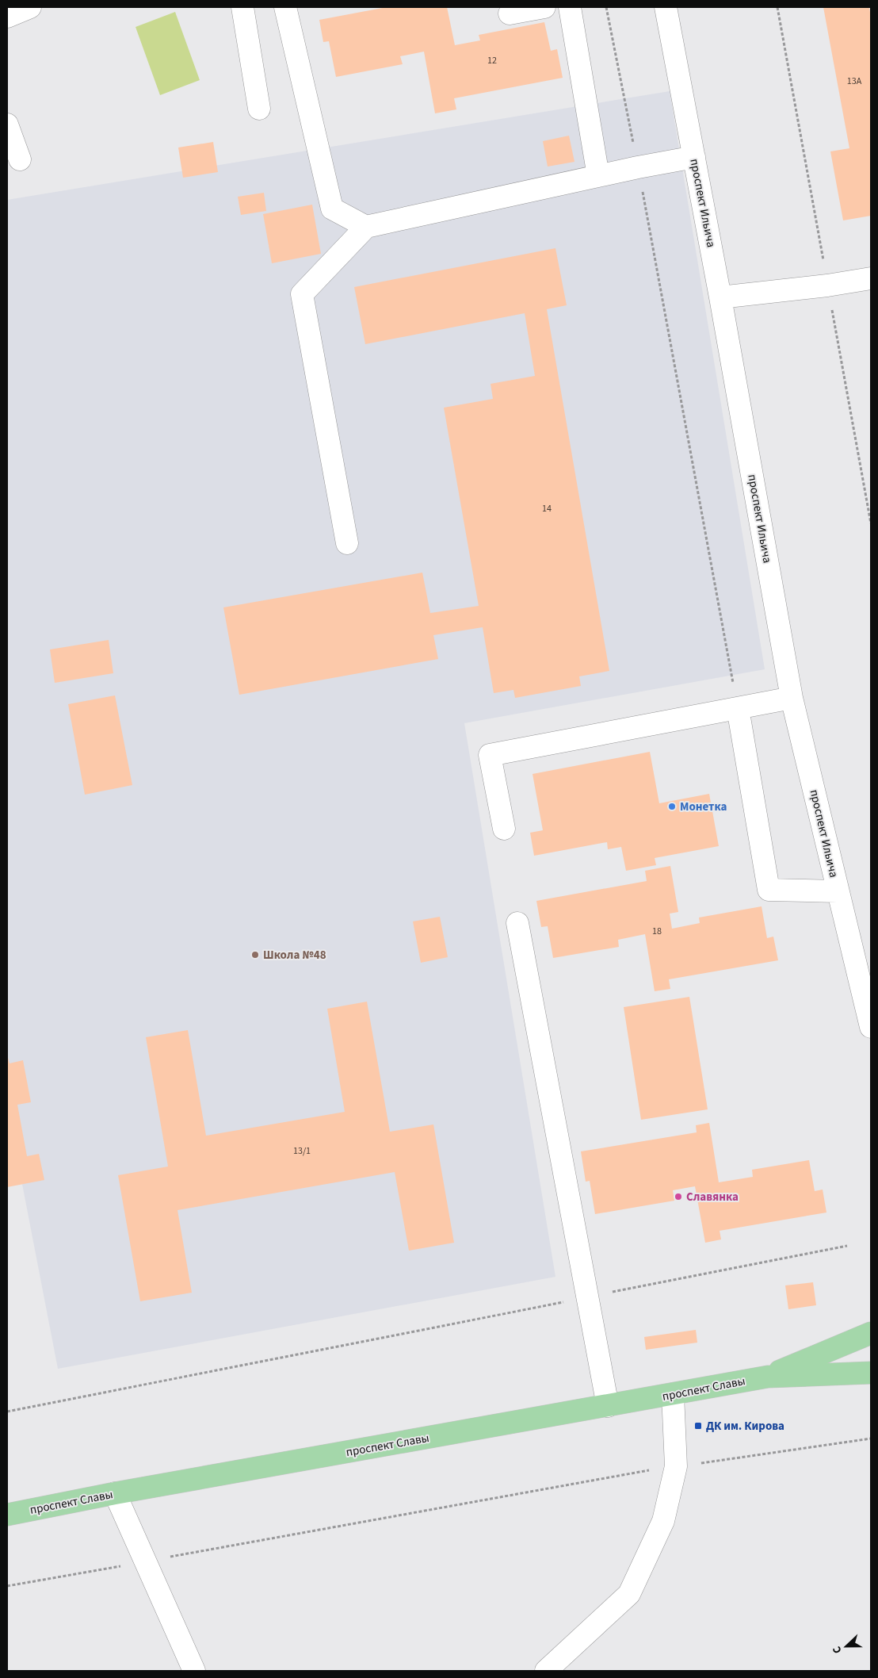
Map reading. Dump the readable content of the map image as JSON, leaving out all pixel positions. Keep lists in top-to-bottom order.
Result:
{
  "streets": {
    "main road": ["проспект Славы"],
    "street": ["проспект Ильича"]
  },
  "places": {
    "other": ["Монетка", "Школа №48", "Славянка"],
    "transit": ["ДК им. Кирова"]
  },
  "house_numbers": [
    "12",
    "13А",
    "14",
    "18",
    "13/1"
  ],
  "north": "left"
}
